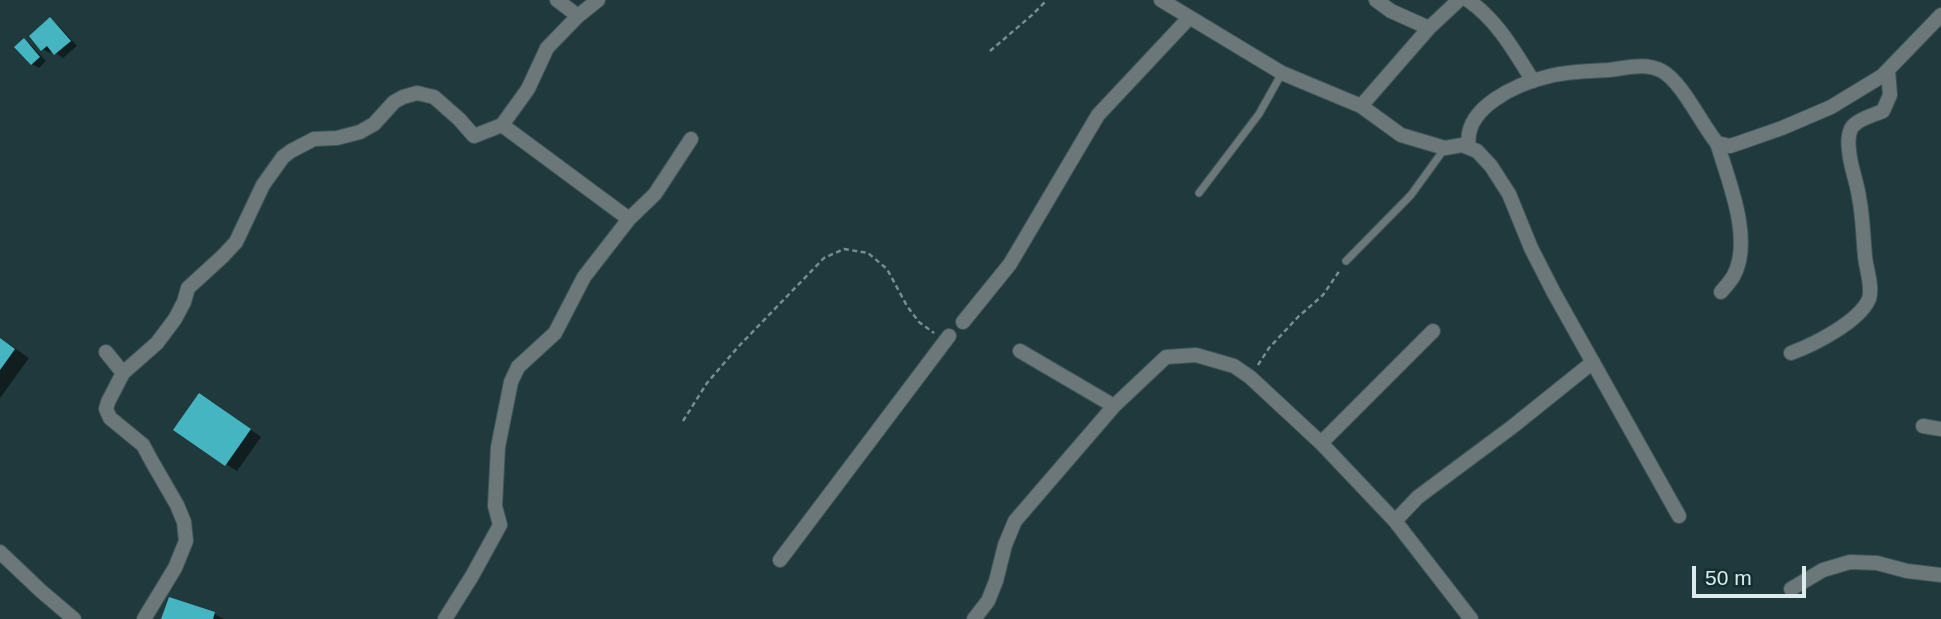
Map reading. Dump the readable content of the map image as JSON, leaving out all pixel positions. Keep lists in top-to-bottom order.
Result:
{
  "scale_bar": "50 m"
}
